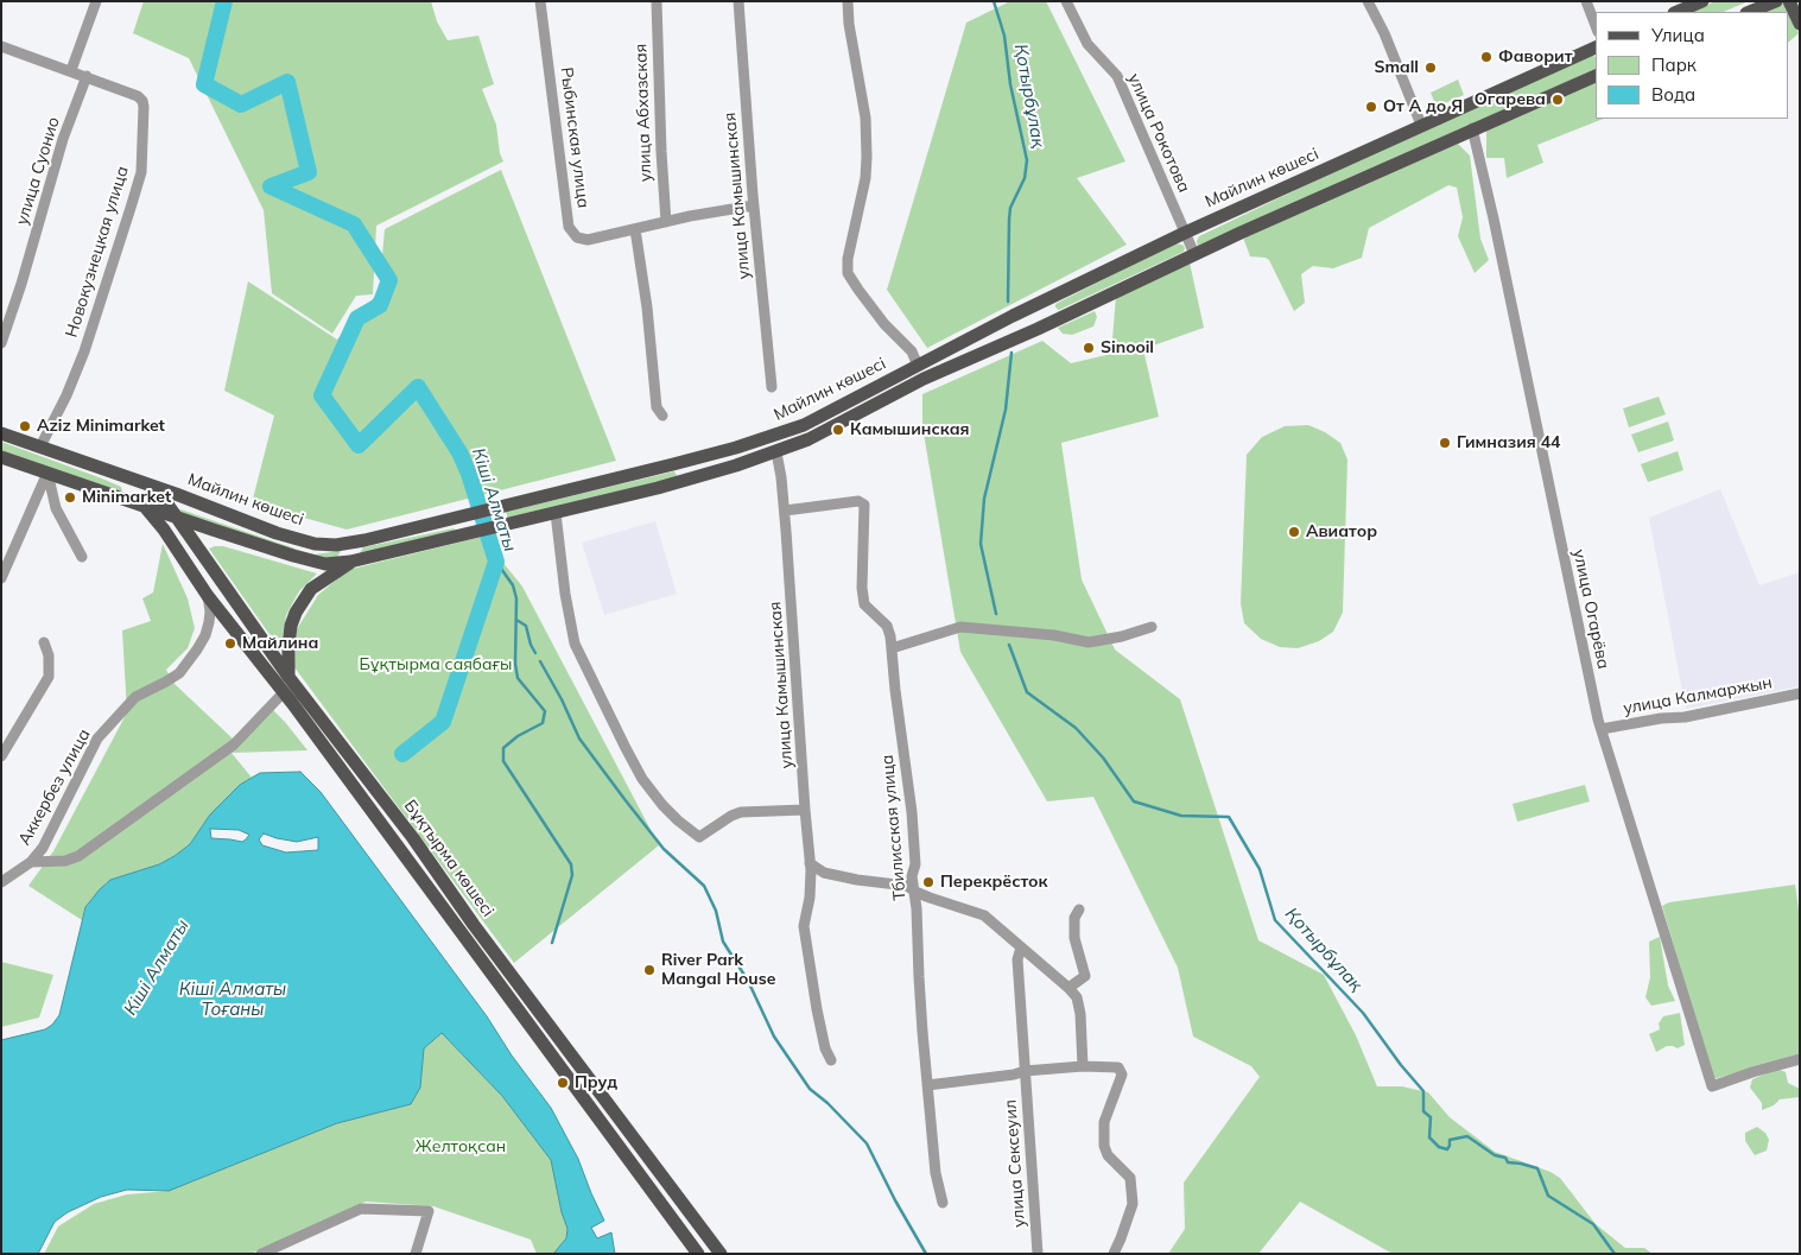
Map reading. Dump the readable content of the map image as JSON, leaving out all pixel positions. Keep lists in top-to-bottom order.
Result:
{
  "streets": {
    "main road": ["Майлин көшесі", "Бұқтырма көшесі"],
    "street": [
      "улица Абхазская",
      "улица Рокотова",
      "Рыбинская улица",
      "улица Суонио",
      "улица Камышинская",
      "Новокузнецкая улица",
      "улица Огарёва",
      "улица Калмаржын",
      "Аккербез улица",
      "Тбилисская улица",
      "улица Сексеуил"
    ]
  },
  "crossings": [
    ["улица Абхазская", "Рыбинская улица"],
    ["улица Рокотова", "Майлин көшесі"],
    ["Рыбинская улица", "улица Камышинская"],
    ["улица Суонио", "Новокузнецкая улица"],
    ["Майлин көшесі", "улица Камышинская"],
    ["Майлин көшесі", "Новокузнецкая улица"],
    ["Майлин көшесі", "улица Огарёва"],
    ["Майлин көшесі", "Бұқтырма көшесі"],
    ["улица Камышинская", "Тбилисская улица"],
    ["улица Огарёва", "улица Калмаржын"],
    ["Аккербез улица", "Бұқтырма көшесі"],
    ["Тбилисская улица", "улица Сексеуил"]
  ],
  "water": ["Қотырбұлақ", "Кіші Алматы", "Кіші Алматы Тоғаны"],
  "parks": ["Бұқтырма саябағы", "Желтоқсан"],
  "places": [
    "Фаворит",
    "Small",
    "Огарева",
    "От А до Я",
    "Sinooil",
    "Aziz Minimarket",
    "Камышинская",
    "Гимназия 44",
    "Minimarket",
    "Авиатор",
    "Майлина",
    "Перекрёсток",
    "River Park Mangal House",
    "Пруд"
  ],
  "legend": ["Улица", "Парк", "Вода"]
}
